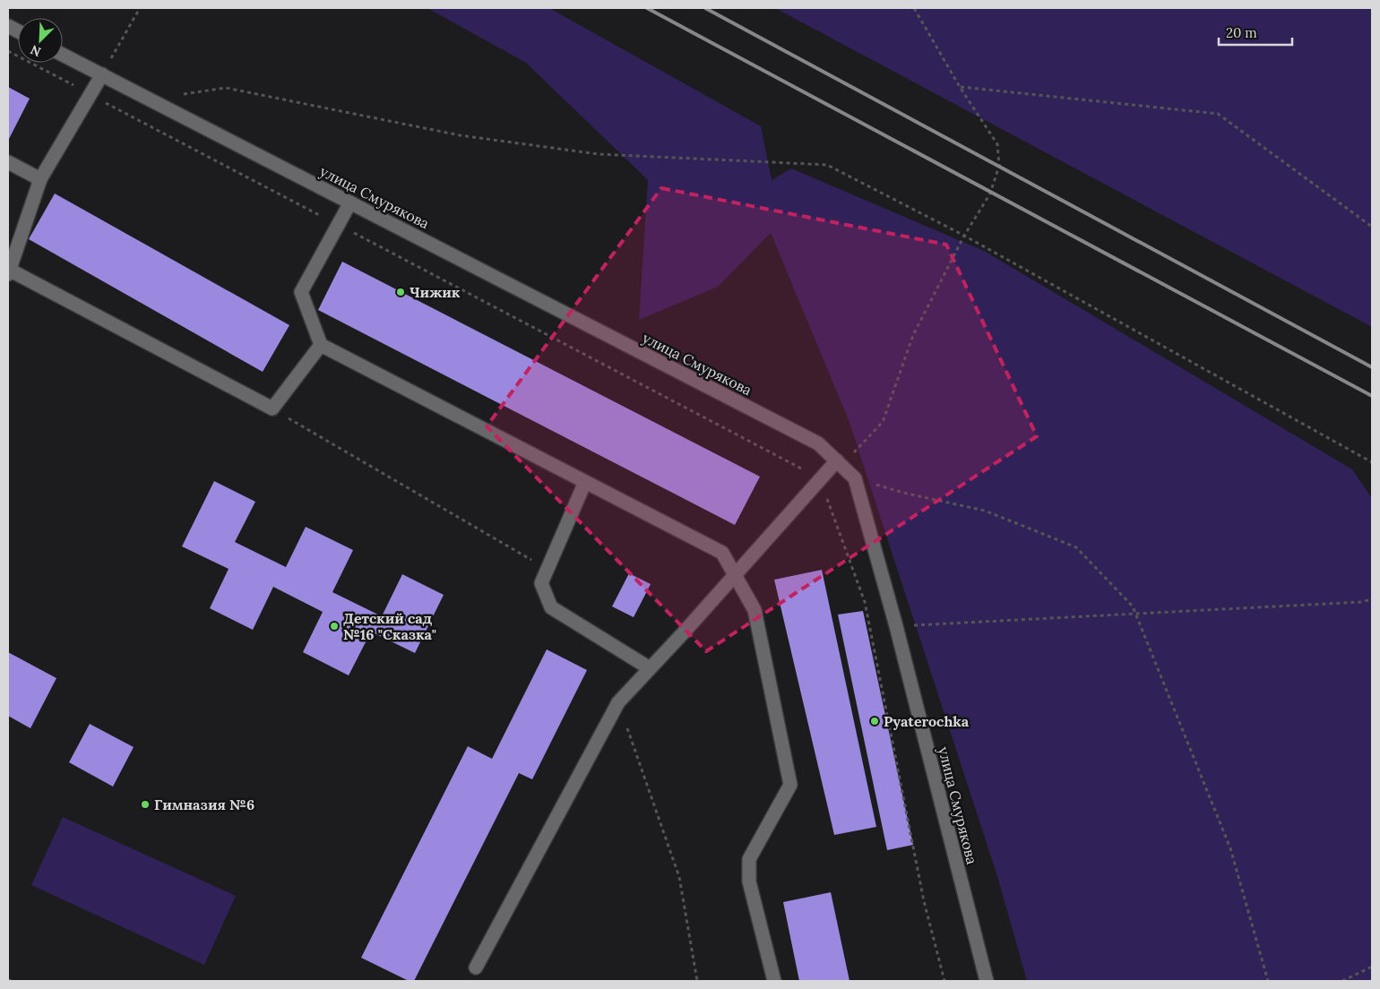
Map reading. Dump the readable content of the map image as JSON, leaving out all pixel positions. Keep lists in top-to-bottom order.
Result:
{
  "streets": {
    "street": ["улица Смурякова"]
  },
  "places": [
    "Чижик",
    "Детский сад №16 \"Сказка\"",
    "Pyaterochka",
    "Гимназия №6"
  ],
  "scale_bar": "20 m",
  "north": "bottom left"
}
